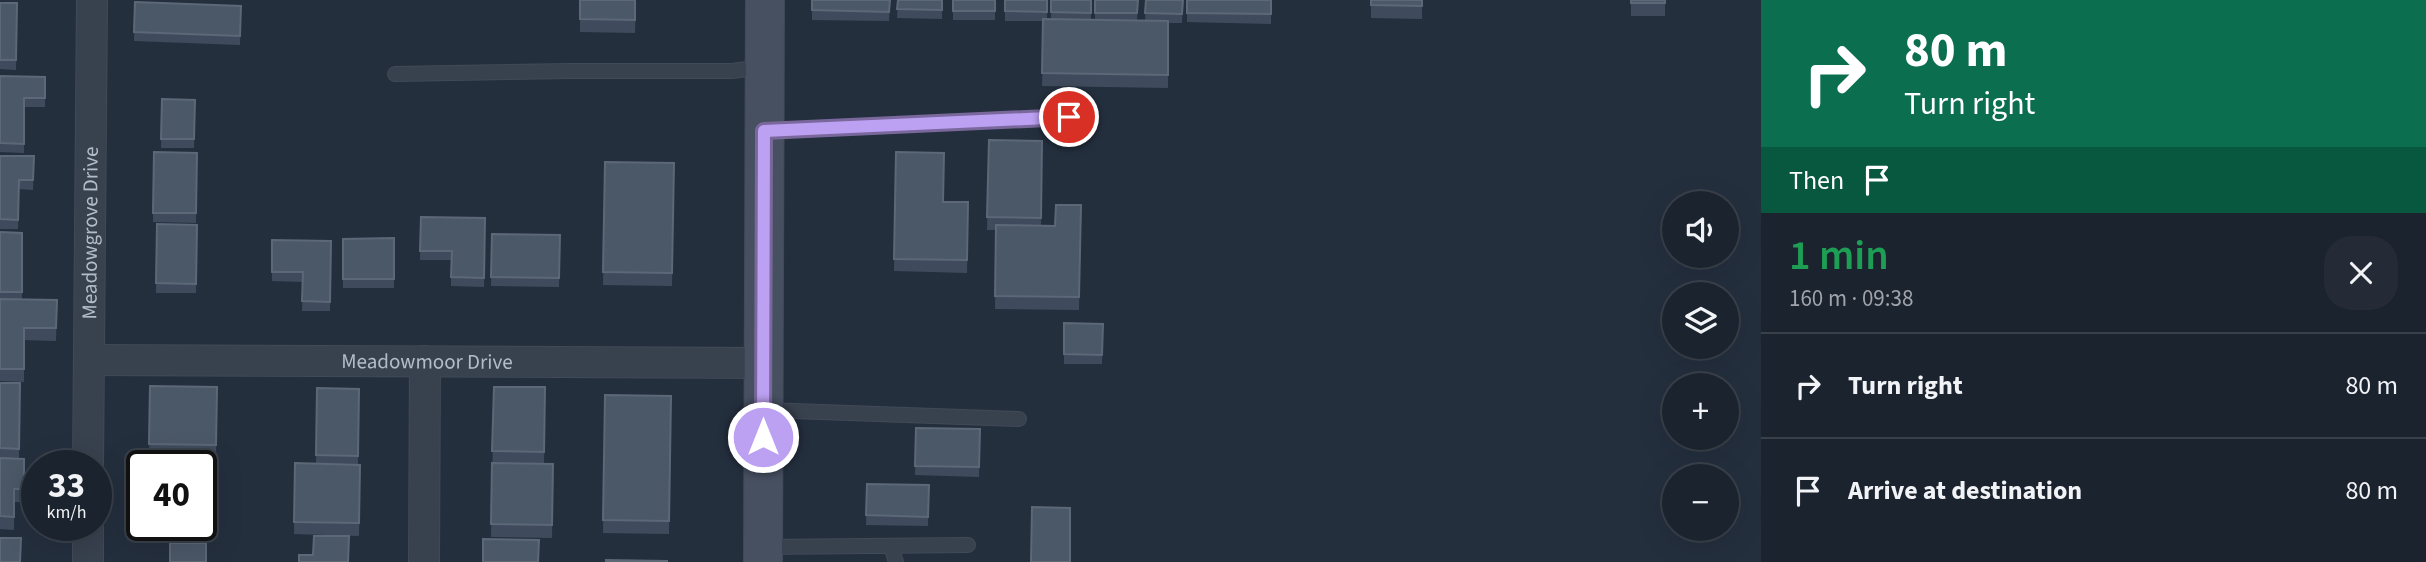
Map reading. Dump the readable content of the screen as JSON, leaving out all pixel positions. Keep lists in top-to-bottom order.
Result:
{
  "streets": {
    "street": ["Meadowgrove Drive", "Meadowmoor Drive"]
  },
  "crossings": [
    ["Meadowgrove Drive", "Meadowmoor Drive"]
  ],
  "page": {
    "turn": ["80 m", "Turn right"],
    "then": "Then",
    "map_buttons": ["+", "−"],
    "heading": ["1 min", "160 m · 09:38"],
    "list": [
      {
        "name": "Turn right",
        "value": "80 m"
      },
      {
        "name": "Arrive at destination",
        "value": "80 m"
      }
    ],
    "speed": "33 km/h",
    "limit": "40"
  }
}
